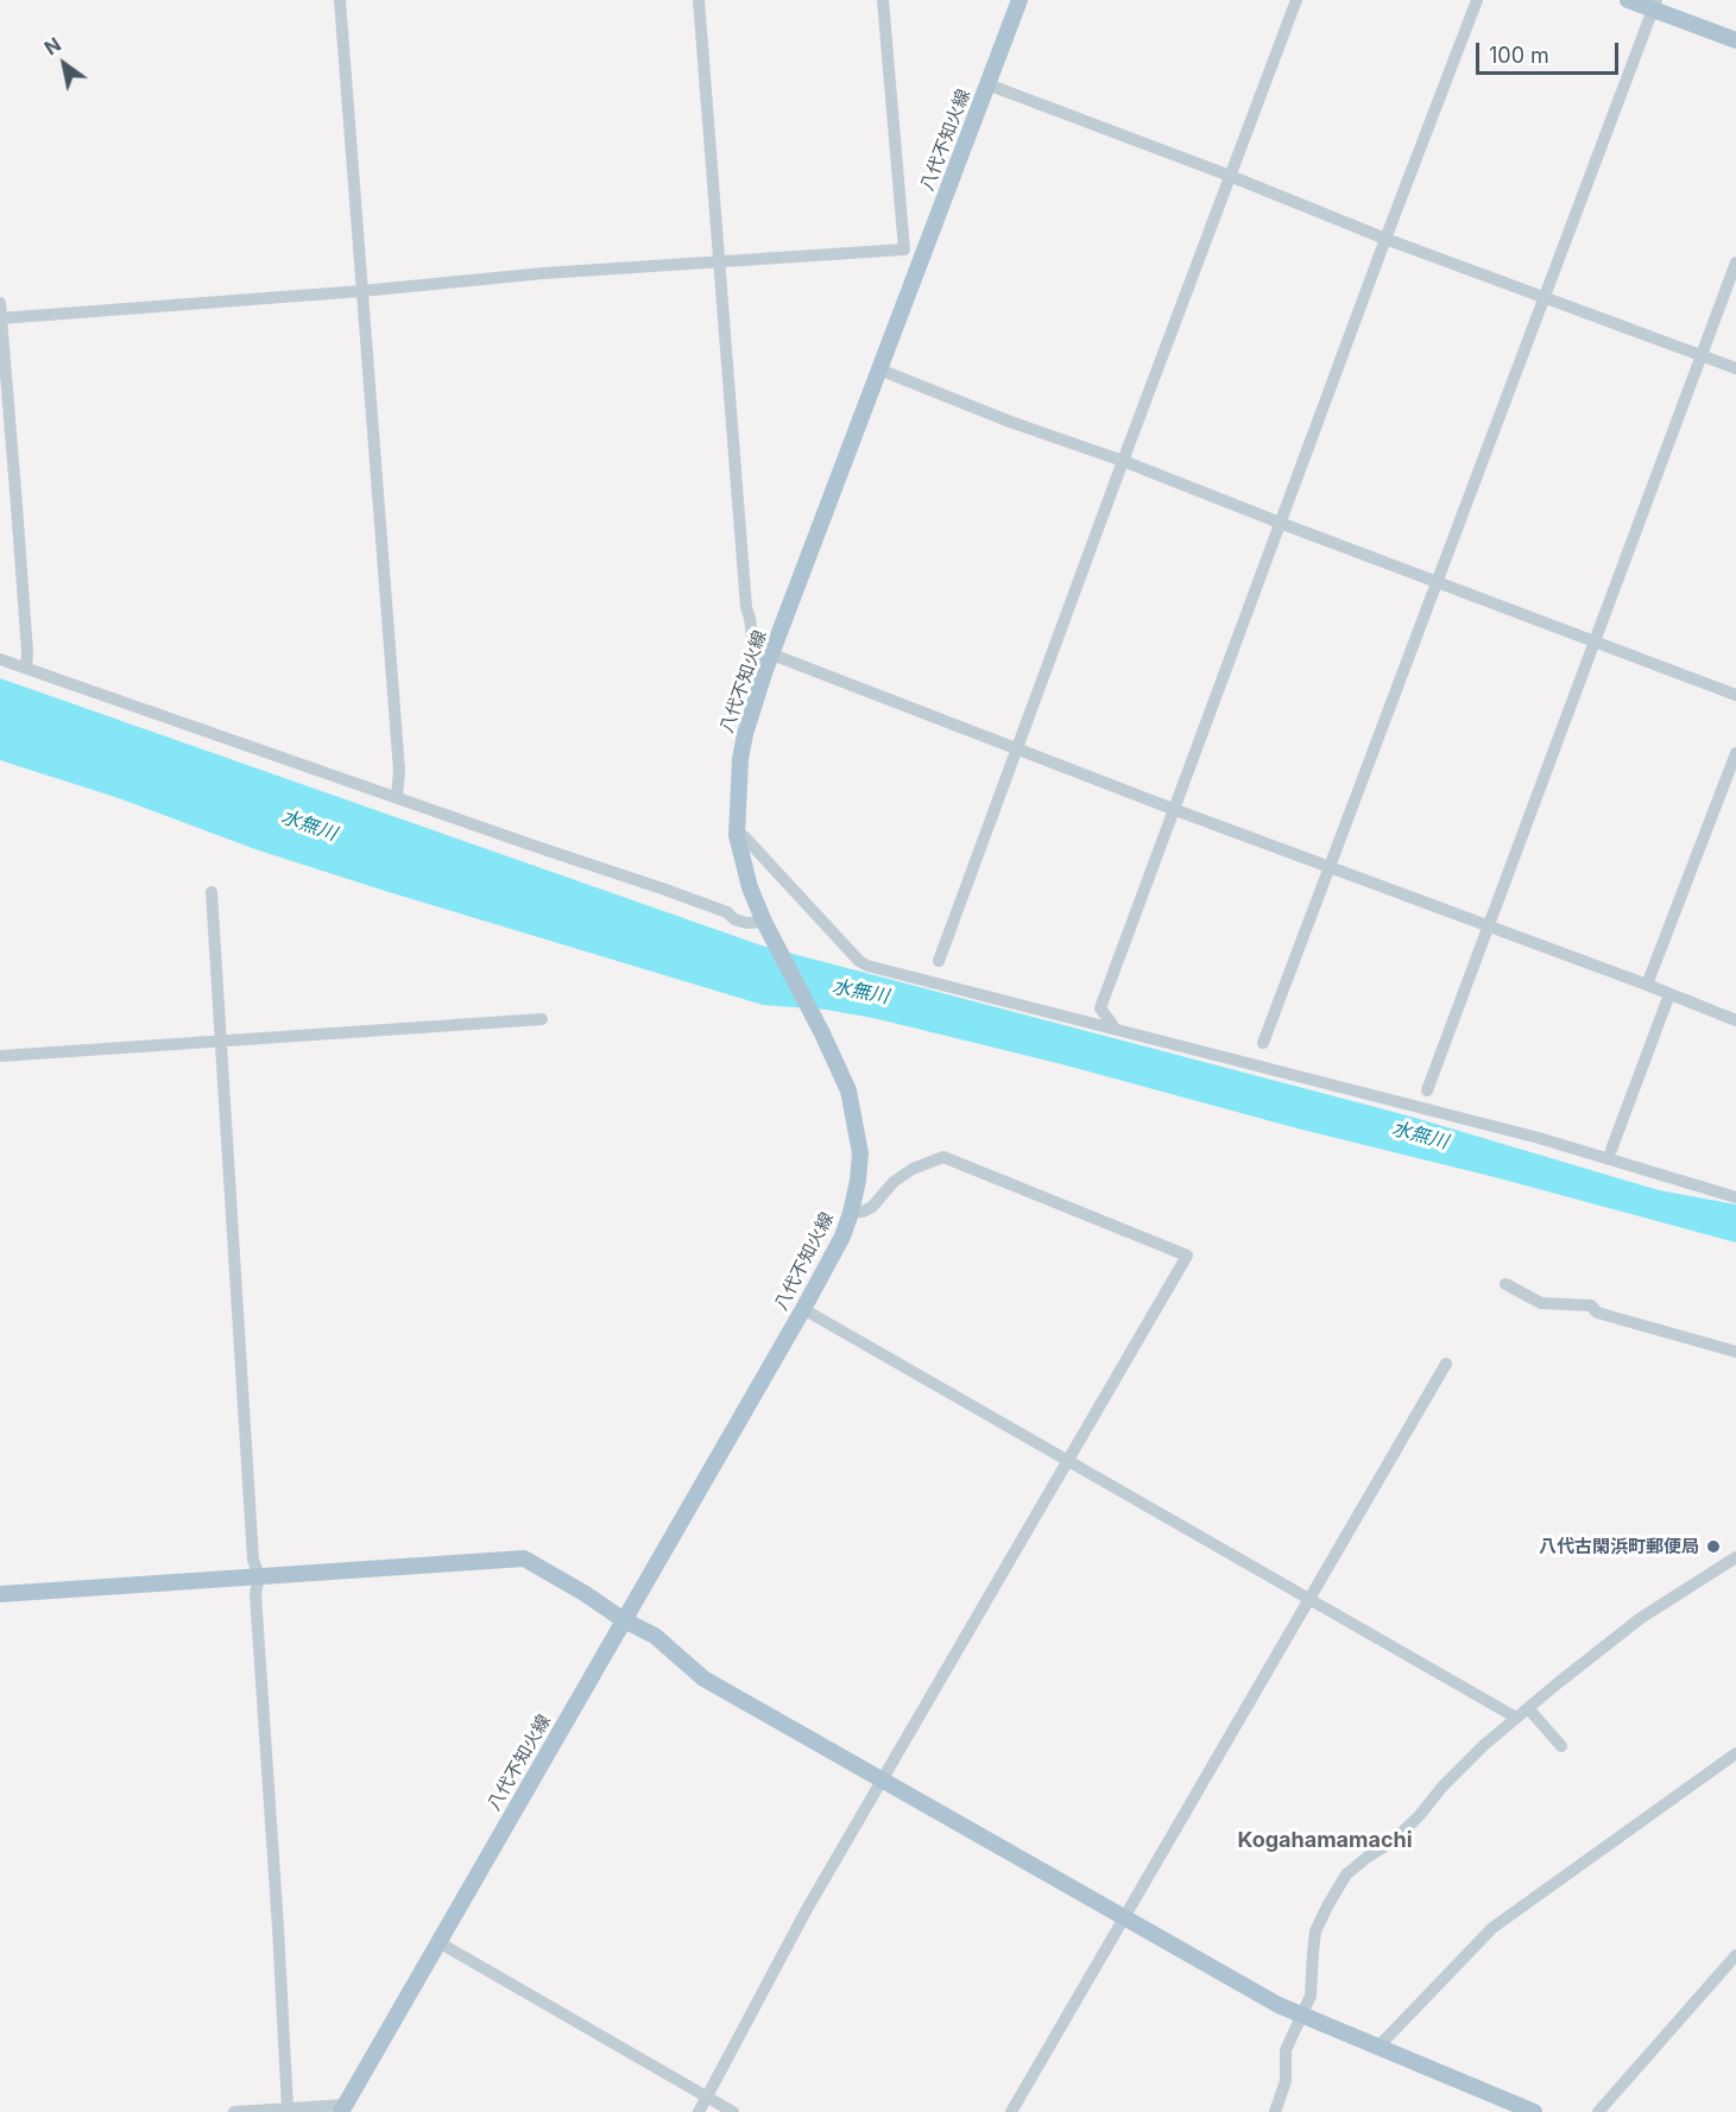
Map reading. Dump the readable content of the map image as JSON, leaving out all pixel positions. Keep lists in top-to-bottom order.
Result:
{
  "streets": {
    "main road": ["八代不知火線"]
  },
  "districts": ["Kogahamamachi"],
  "water": ["水無川"],
  "places": ["八代古閑浜町郵便局"],
  "scale_bar": "100 m",
  "north": "top left"
}
